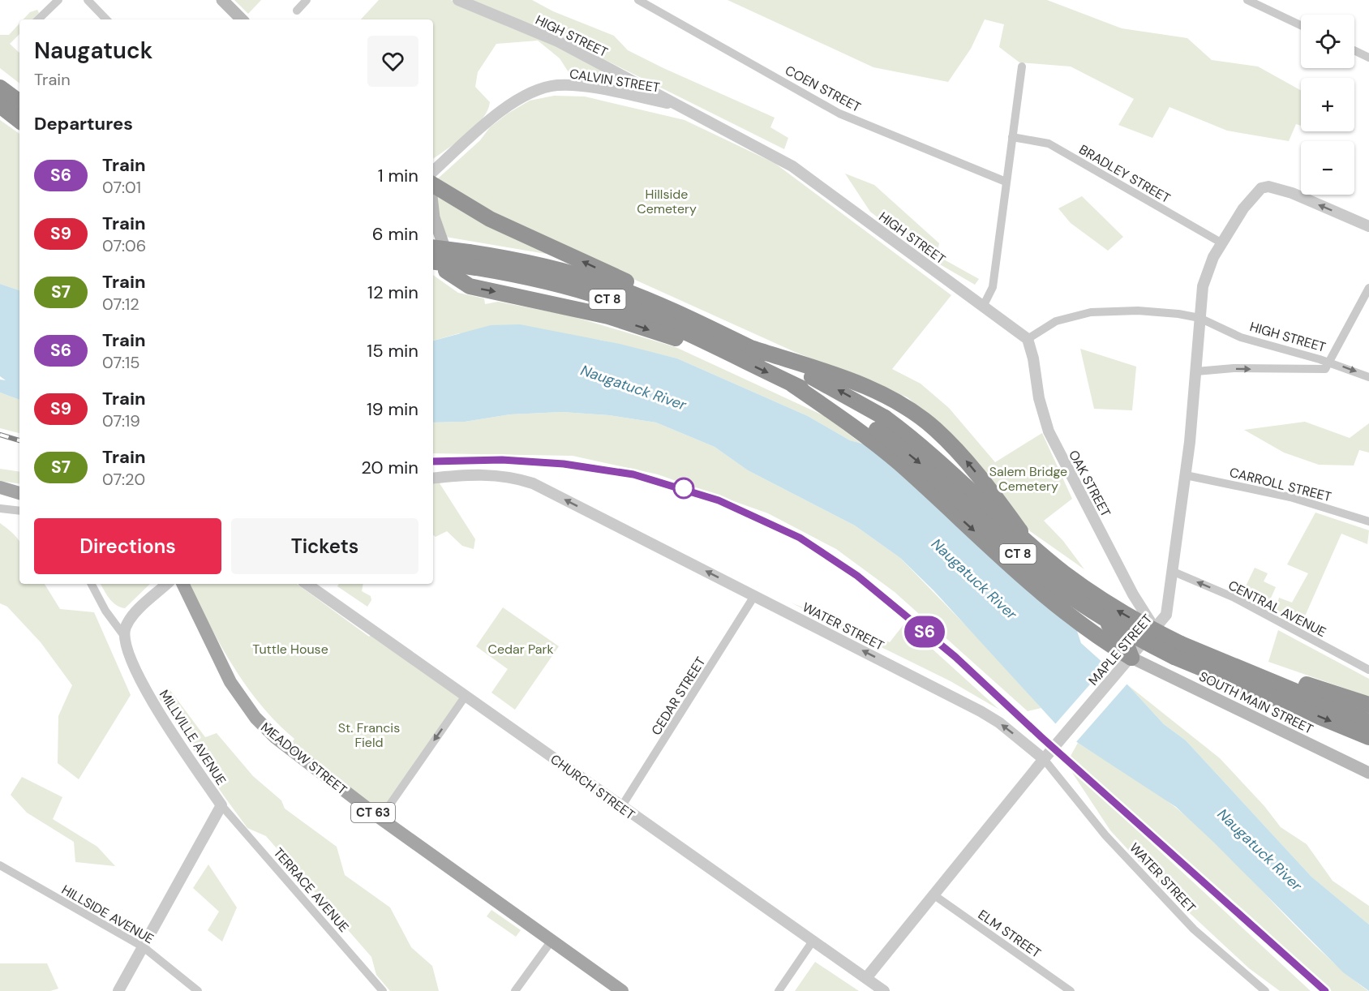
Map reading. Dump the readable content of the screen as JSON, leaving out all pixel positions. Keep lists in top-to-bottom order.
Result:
{
  "streets": {
    "highway": ["CT 8"],
    "main road": ["SOUTH MAIN STREET", "MEADOW STREET", "CT 63"],
    "street": [
      "HIGH STREET",
      "CALVIN STREET",
      "COEN STREET",
      "BRADLEY STREET",
      "OAK STREET",
      "CARROLL STREET",
      "CENTRAL AVENUE",
      "WATER STREET",
      "MAPLE STREET",
      "CEDAR STREET",
      "MILLVILLE AVENUE",
      "CHURCH STREET",
      "TERRACE AVENUE",
      "HILLSIDE AVENUE",
      "ELM STREET"
    ]
  },
  "crossings": [
    ["HIGH STREET", "CALVIN STREET"],
    ["HIGH STREET", "OAK STREET"],
    ["HIGH STREET", "MAPLE STREET"],
    ["BRADLEY STREET", "MAPLE STREET"],
    ["OAK STREET", "MAPLE STREET"],
    ["CARROLL STREET", "MAPLE STREET"],
    ["CENTRAL AVENUE", "MAPLE STREET"],
    ["WATER STREET", "MAPLE STREET"],
    ["WATER STREET", "CEDAR STREET"],
    ["MAPLE STREET", "SOUTH MAIN STREET"],
    ["MAPLE STREET", "CHURCH STREET"],
    ["MAPLE STREET", "ELM STREET"],
    ["CEDAR STREET", "CHURCH STREET"],
    ["MILLVILLE AVENUE", "TERRACE AVENUE"],
    ["MILLVILLE AVENUE", "HILLSIDE AVENUE"]
  ],
  "one_way": ["CENTRAL AVENUE", "WATER STREET"],
  "water": ["Naugatuck River"],
  "parks": [
    "Hillside Cemetery",
    "Salem Bridge Cemetery",
    "Tuttle House",
    "Cedar Park",
    "St. Francis Field"
  ],
  "page": {
    "on_map": "S6",
    "map_buttons": ["+", "−"],
    "heading": [
      ["Naugatuck", "Train"],
      "Departures"
    ],
    "list": [
      {
        "mark": "S6",
        "name": "Train",
        "note": "07:01",
        "value": "1 min"
      },
      {
        "mark": "S9",
        "name": "Train",
        "note": "07:06",
        "value": "6 min"
      },
      {
        "mark": "S7",
        "name": "Train",
        "note": "07:12",
        "value": "12 min"
      },
      {
        "mark": "S6",
        "name": "Train",
        "note": "07:15",
        "value": "15 min"
      },
      {
        "mark": "S9",
        "name": "Train",
        "note": "07:19",
        "value": "19 min"
      },
      {
        "mark": "S7",
        "name": "Train",
        "note": "07:20",
        "value": "20 min"
      }
    ],
    "buttons": ["Directions", "Tickets"]
  }
}
